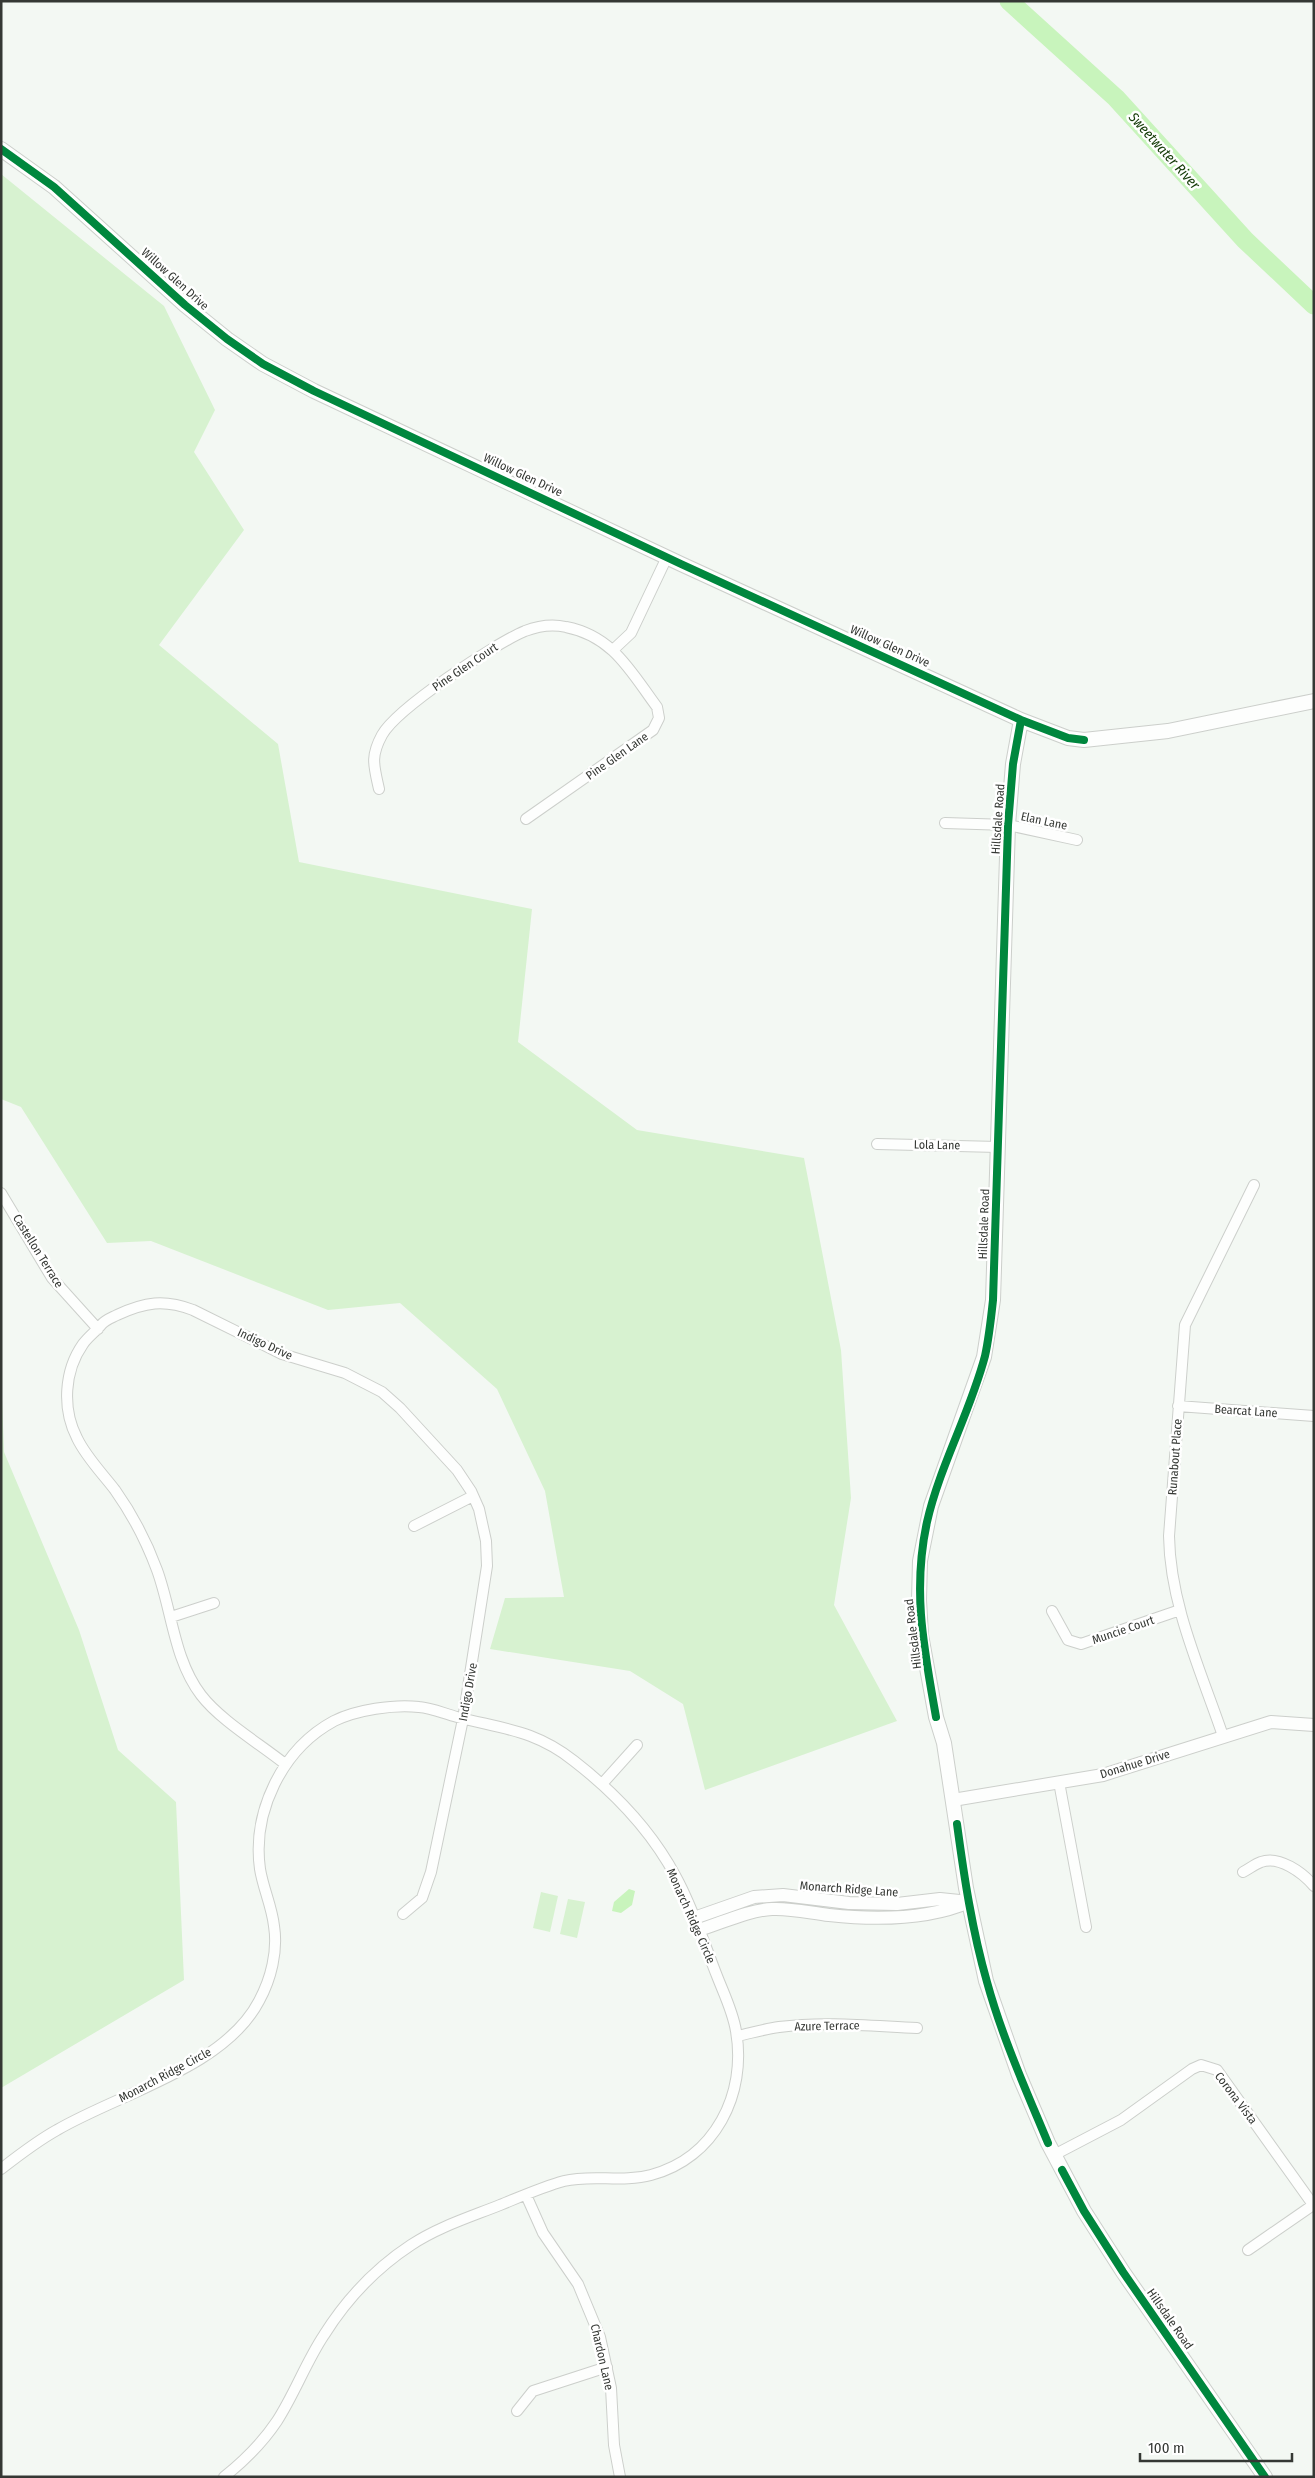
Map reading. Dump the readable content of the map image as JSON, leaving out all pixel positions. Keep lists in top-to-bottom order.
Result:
{
  "streets": {
    "main road": ["Willow Glen Drive", "Hillsdale Road"],
    "street": [
      "Pine Glen Court",
      "Pine Glen Lane",
      "Elan Lane",
      "Lola Lane",
      "Castellon Terrace",
      "Indigo Drive",
      "Bearcat Lane",
      "Runabout Place",
      "Muncie Court",
      "Donahue Drive",
      "Monarch Ridge Lane",
      "Monarch Ridge Circle",
      "Azure Terrace",
      "Corona Vista",
      "Chardon Lane"
    ]
  },
  "crossings": [
    ["Willow Glen Drive", "Hillsdale Road"],
    ["Pine Glen Court", "Pine Glen Lane"],
    ["Hillsdale Road", "Elan Lane"],
    ["Hillsdale Road", "Lola Lane"],
    ["Hillsdale Road", "Donahue Drive"],
    ["Hillsdale Road", "Monarch Ridge Lane"],
    ["Hillsdale Road", "Corona Vista"],
    ["Castellon Terrace", "Indigo Drive"],
    ["Indigo Drive", "Monarch Ridge Circle"],
    ["Bearcat Lane", "Runabout Place"],
    ["Runabout Place", "Muncie Court"],
    ["Runabout Place", "Donahue Drive"],
    ["Monarch Ridge Lane", "Monarch Ridge Circle"],
    ["Monarch Ridge Circle", "Azure Terrace"],
    ["Monarch Ridge Circle", "Chardon Lane"]
  ],
  "water": ["Sweetwater River"],
  "scale_bar": "100 m"
}
